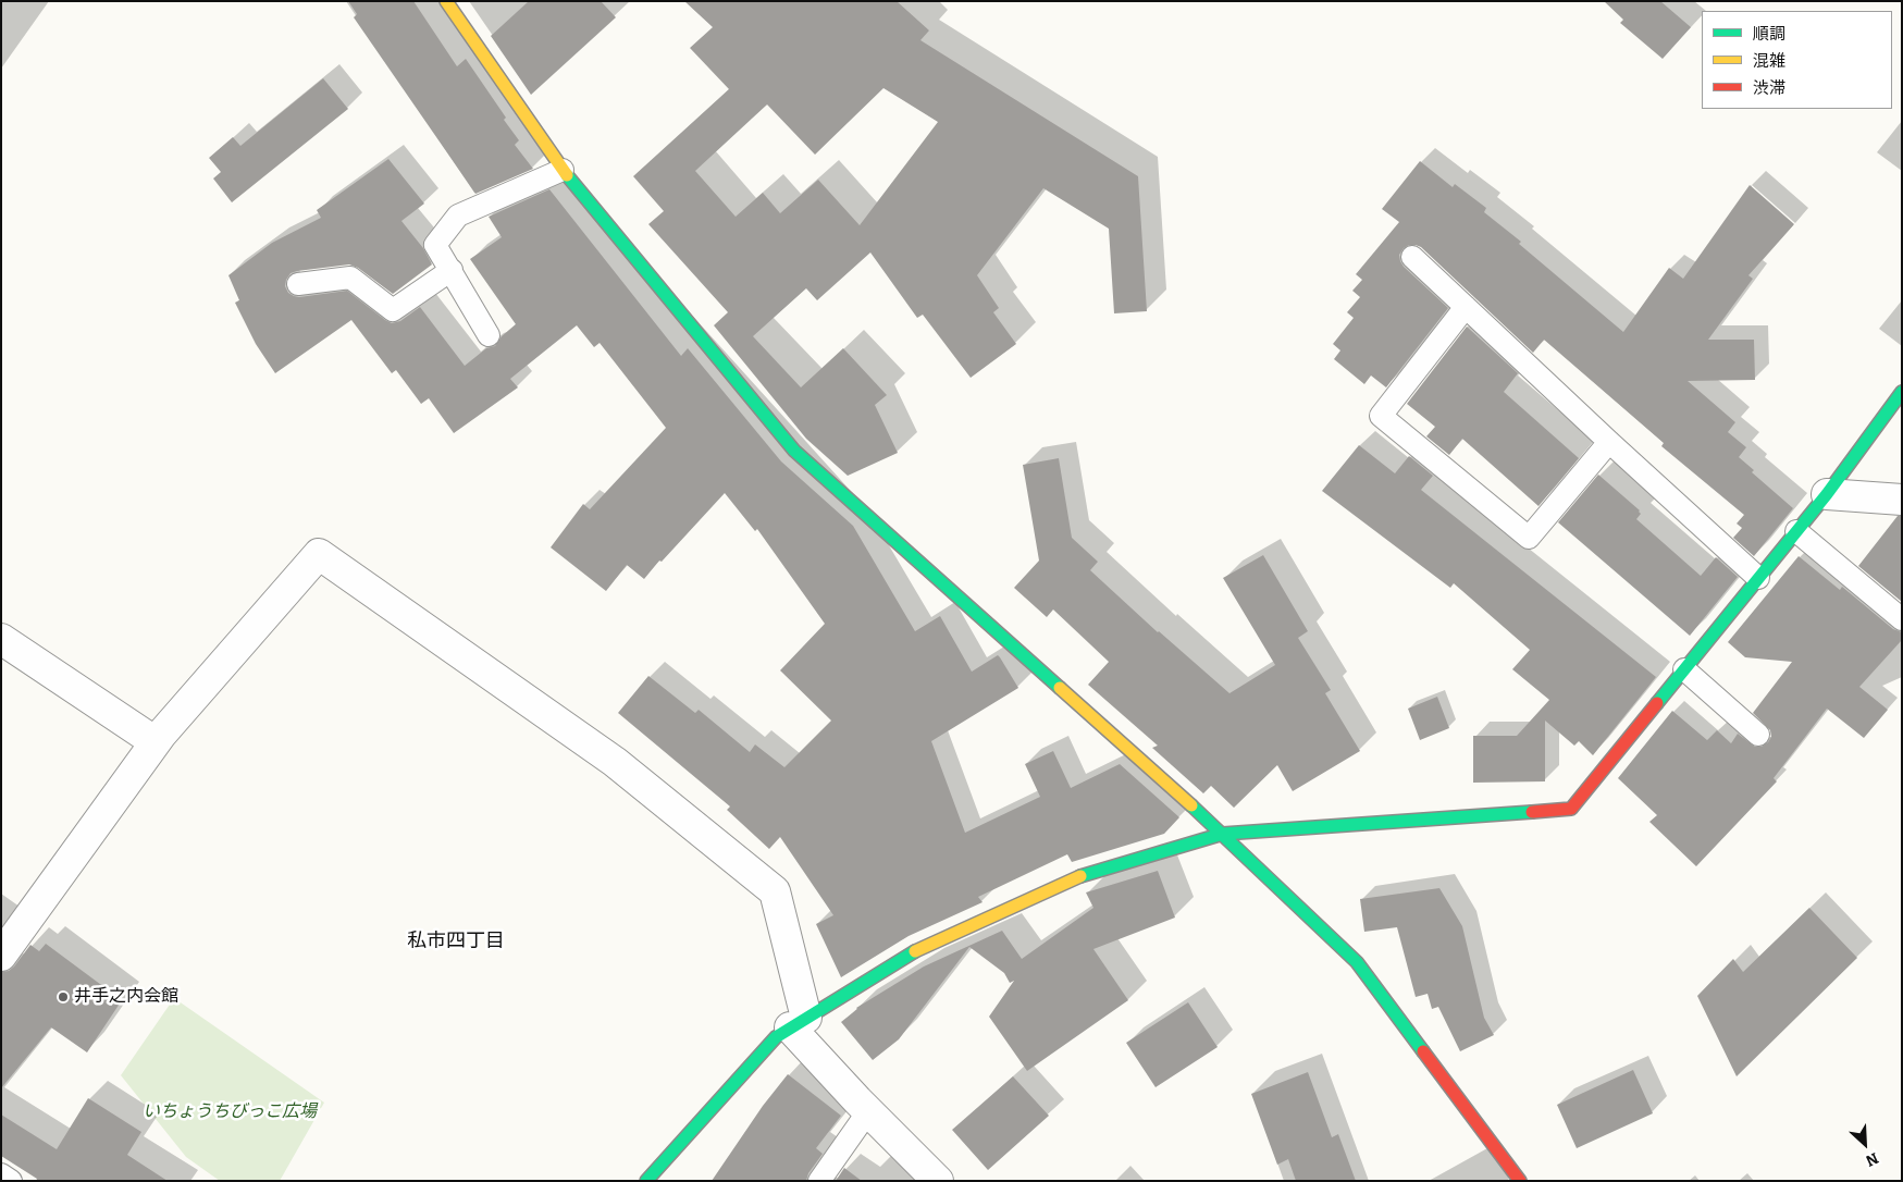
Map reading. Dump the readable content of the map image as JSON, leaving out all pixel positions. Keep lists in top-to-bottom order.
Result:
{
  "districts": ["私市四丁目"],
  "parks": ["いちょうちびっこ広場"],
  "places": ["井手之内会館"],
  "legend": ["順調", "混雑", "渋滞"],
  "north": "bottom right"
}
